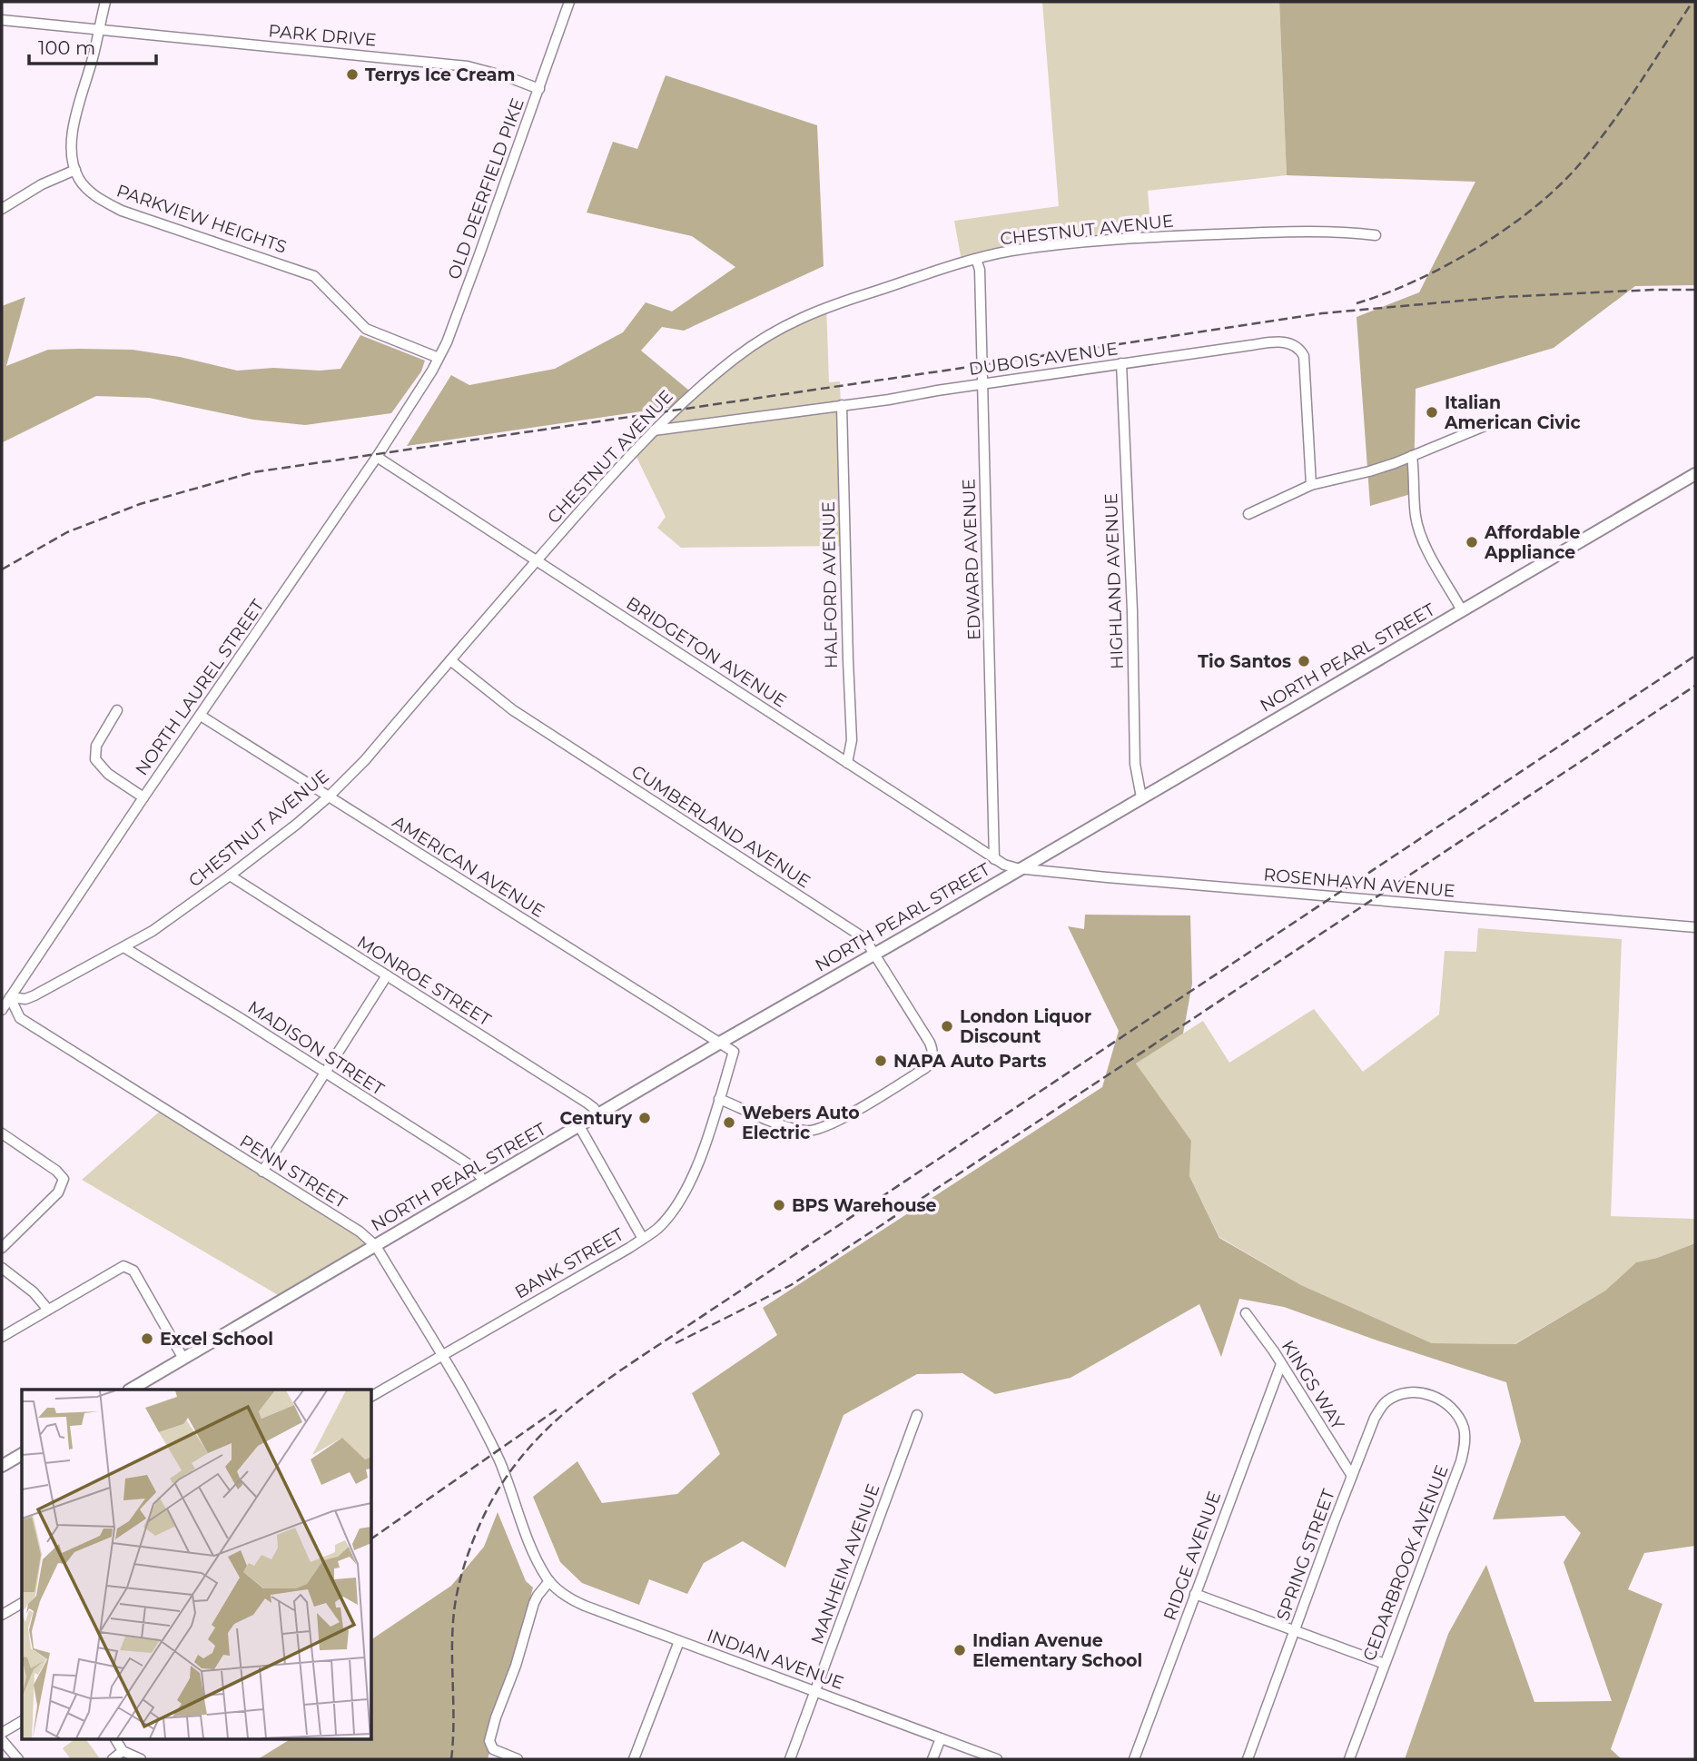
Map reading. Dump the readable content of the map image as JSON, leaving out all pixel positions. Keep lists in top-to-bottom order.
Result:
{
  "streets": {
    "main road": ["NORTH PEARL STREET"],
    "street": [
      "PARK DRIVE",
      "OLD DEERFIELD PIKE",
      "PARKVIEW HEIGHTS",
      "CHESTNUT AVENUE",
      "DUBOIS AVENUE",
      "EDWARD AVENUE",
      "HIGHLAND AVENUE",
      "HALFORD AVENUE",
      "BRIDGETON AVENUE",
      "NORTH LAUREL STREET",
      "CUMBERLAND AVENUE",
      "AMERICAN AVENUE",
      "ROSENHAYN AVENUE",
      "MONROE STREET",
      "MADISON STREET",
      "PENN STREET",
      "BANK STREET",
      "KINGS WAY",
      "SPRING STREET",
      "RIDGE AVENUE",
      "CEDARBROOK AVENUE",
      "MANHEIM AVENUE",
      "INDIAN AVENUE"
    ]
  },
  "crossings": [
    ["PARK DRIVE", "OLD DEERFIELD PIKE"],
    ["OLD DEERFIELD PIKE", "PARKVIEW HEIGHTS"],
    ["OLD DEERFIELD PIKE", "NORTH LAUREL STREET"],
    ["CHESTNUT AVENUE", "DUBOIS AVENUE"],
    ["CHESTNUT AVENUE", "EDWARD AVENUE"],
    ["CHESTNUT AVENUE", "BRIDGETON AVENUE"],
    ["CHESTNUT AVENUE", "NORTH LAUREL STREET"],
    ["CHESTNUT AVENUE", "CUMBERLAND AVENUE"],
    ["CHESTNUT AVENUE", "AMERICAN AVENUE"],
    ["CHESTNUT AVENUE", "MONROE STREET"],
    ["CHESTNUT AVENUE", "MADISON STREET"],
    ["CHESTNUT AVENUE", "PENN STREET"],
    ["DUBOIS AVENUE", "EDWARD AVENUE"],
    ["DUBOIS AVENUE", "HIGHLAND AVENUE"],
    ["DUBOIS AVENUE", "HALFORD AVENUE"],
    ["EDWARD AVENUE", "BRIDGETON AVENUE"],
    ["HIGHLAND AVENUE", "NORTH PEARL STREET"],
    ["HALFORD AVENUE", "BRIDGETON AVENUE"],
    ["BRIDGETON AVENUE", "NORTH PEARL STREET"],
    ["BRIDGETON AVENUE", "NORTH LAUREL STREET"],
    ["BRIDGETON AVENUE", "ROSENHAYN AVENUE"],
    ["NORTH PEARL STREET", "CUMBERLAND AVENUE"],
    ["NORTH PEARL STREET", "AMERICAN AVENUE"],
    ["NORTH PEARL STREET", "ROSENHAYN AVENUE"],
    ["NORTH PEARL STREET", "MONROE STREET"],
    ["NORTH PEARL STREET", "MADISON STREET"],
    ["NORTH PEARL STREET", "PENN STREET"],
    ["NORTH PEARL STREET", "BANK STREET"],
    ["NORTH LAUREL STREET", "AMERICAN AVENUE"],
    ["NORTH LAUREL STREET", "PENN STREET"],
    ["CUMBERLAND AVENUE", "BANK STREET"],
    ["AMERICAN AVENUE", "BANK STREET"],
    ["PENN STREET", "BANK STREET"],
    ["PENN STREET", "INDIAN AVENUE"],
    ["KINGS WAY", "SPRING STREET"],
    ["KINGS WAY", "RIDGE AVENUE"],
    ["SPRING STREET", "CEDARBROOK AVENUE"],
    ["MANHEIM AVENUE", "INDIAN AVENUE"]
  ],
  "places": [
    "Terrys Ice Cream",
    "Italian American Civic",
    "Affordable Appliance",
    "Tio Santos",
    "London Liquor Discount",
    "NAPA Auto Parts",
    "Century",
    "Webers Auto Electric",
    "BPS Warehouse",
    "Excel School",
    "Indian Avenue Elementary School"
  ],
  "scale_bar": "100 m"
}
